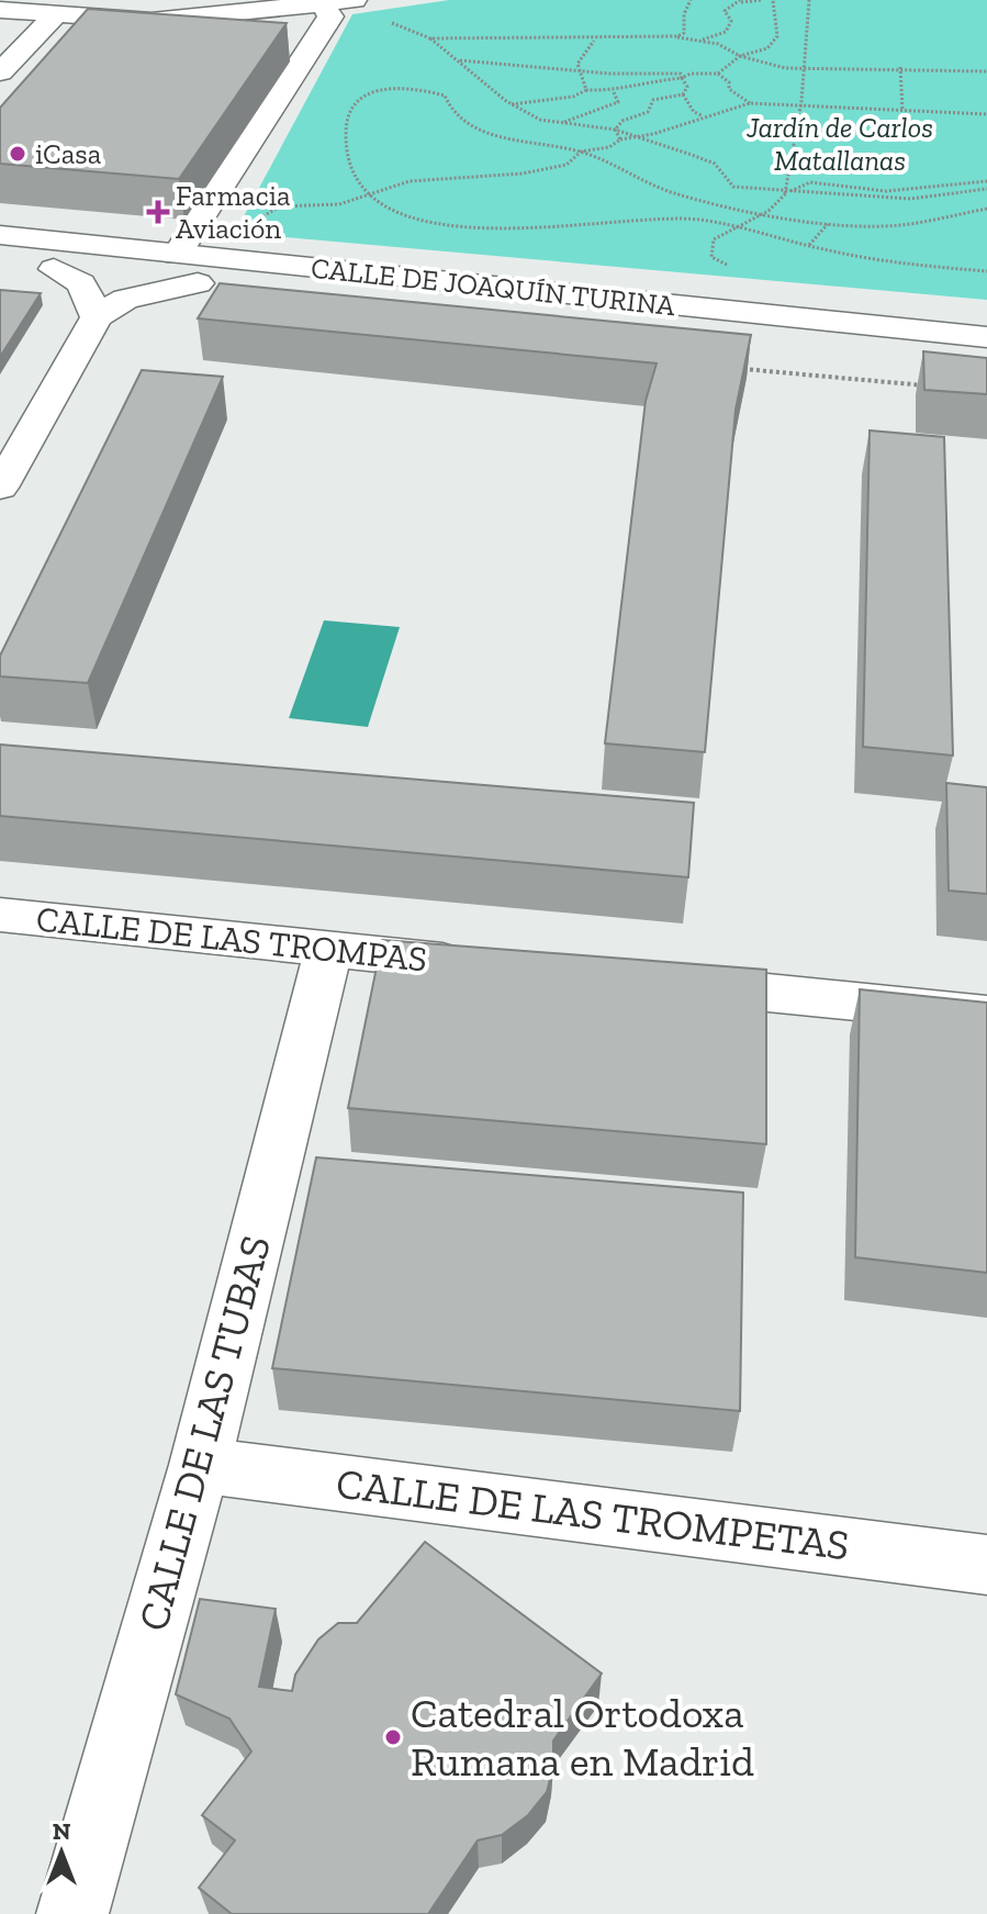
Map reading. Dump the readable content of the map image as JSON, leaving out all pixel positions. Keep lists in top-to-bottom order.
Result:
{
  "streets": {
    "street": [
      "CALLE DE JOAQUÍN TURINA",
      "CALLE DE LAS TROMPAS",
      "CALLE DE LAS TUBAS",
      "CALLE DE LAS TROMPETAS"
    ]
  },
  "crossings": [
    ["CALLE DE LAS TROMPAS", "CALLE DE LAS TUBAS"],
    ["CALLE DE LAS TUBAS", "CALLE DE LAS TROMPETAS"]
  ],
  "parks": ["Jardín de Carlos Matallanas"],
  "places": {
    "other": ["iCasa", "Catedral Ortodoxa Rumana en Madrid"],
    "health": ["Farmacia Aviación"]
  },
  "north": "top"
}
